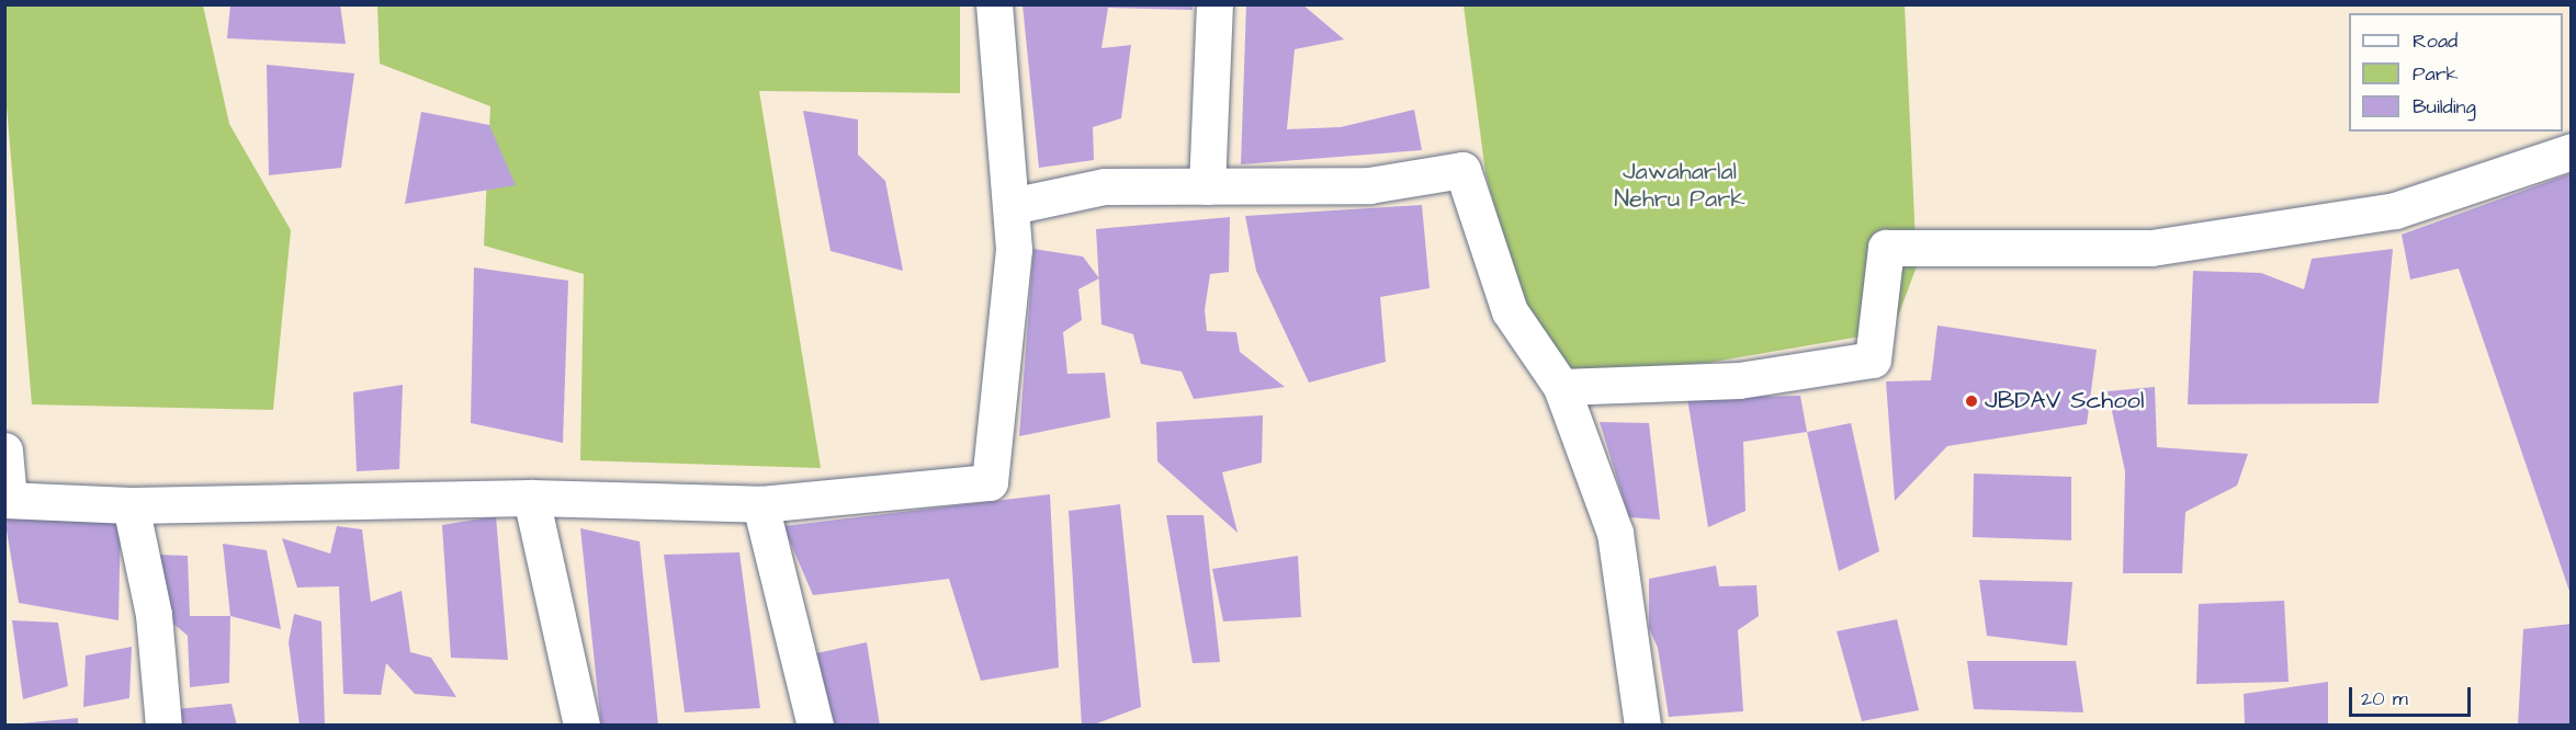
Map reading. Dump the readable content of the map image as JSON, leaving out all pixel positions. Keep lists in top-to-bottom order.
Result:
{
  "parks": ["Jawaharlal Nehru Park"],
  "places": ["JBDAV School"],
  "legend": ["Road", "Park", "Building"],
  "scale_bar": "20 m"
}
